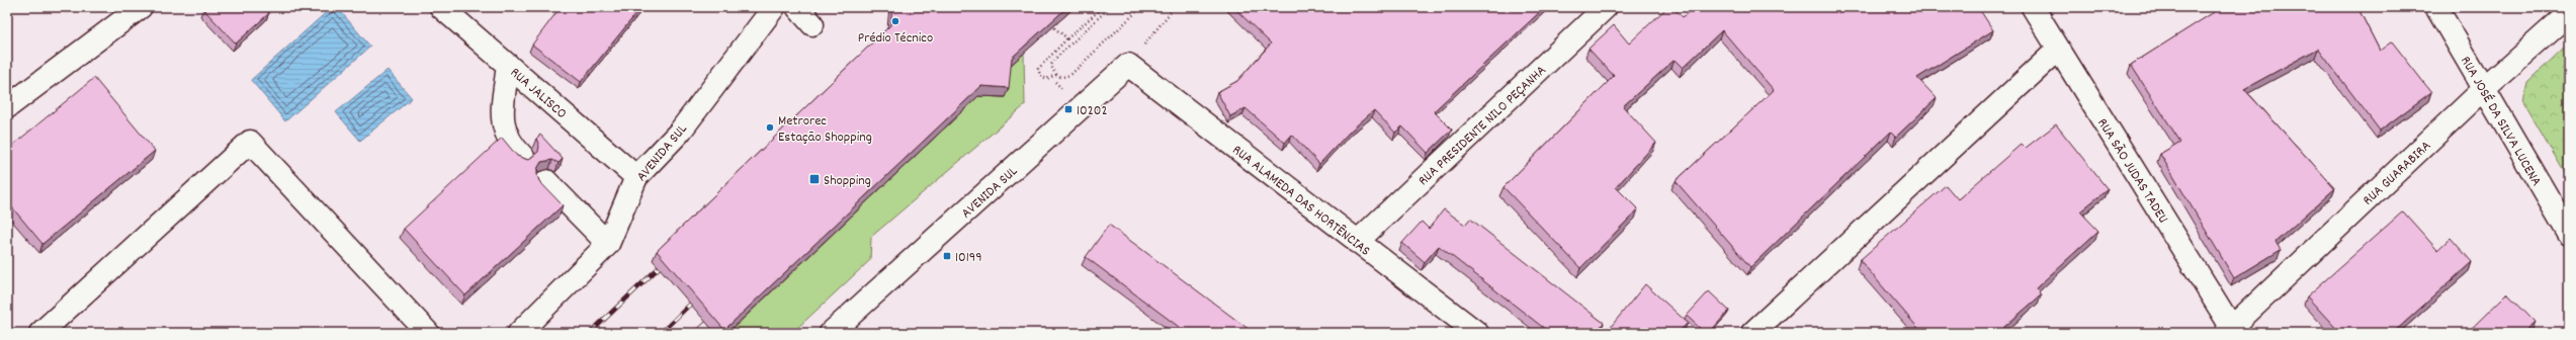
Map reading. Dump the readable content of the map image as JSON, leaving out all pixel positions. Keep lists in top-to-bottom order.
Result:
{
  "streets": {
    "street": [
      "RUA JALISCO",
      "RUA JOSÉ DA SILVA LUCENA",
      "RUA PRESIDENTE NILO PEÇANHA",
      "AVENIDA SUL",
      "RUA SÃO JUDAS TADEU",
      "RUA GUARABIRA",
      "RUA ALAMEDA DAS HORTÊNCIAS"
    ]
  },
  "crossings": [
    ["RUA JALISCO", "AVENIDA SUL"],
    ["RUA JOSÉ DA SILVA LUCENA", "RUA GUARABIRA"],
    ["RUA PRESIDENTE NILO PEÇANHA", "RUA ALAMEDA DAS HORTÊNCIAS"],
    ["AVENIDA SUL", "RUA ALAMEDA DAS HORTÊNCIAS"],
    ["RUA SÃO JUDAS TADEU", "RUA GUARABIRA"]
  ],
  "places": {
    "other": ["Prédio Técnico", "Metrorec Estação Shopping"],
    "transit": ["10202", "Shopping", "10199"]
  }
}
